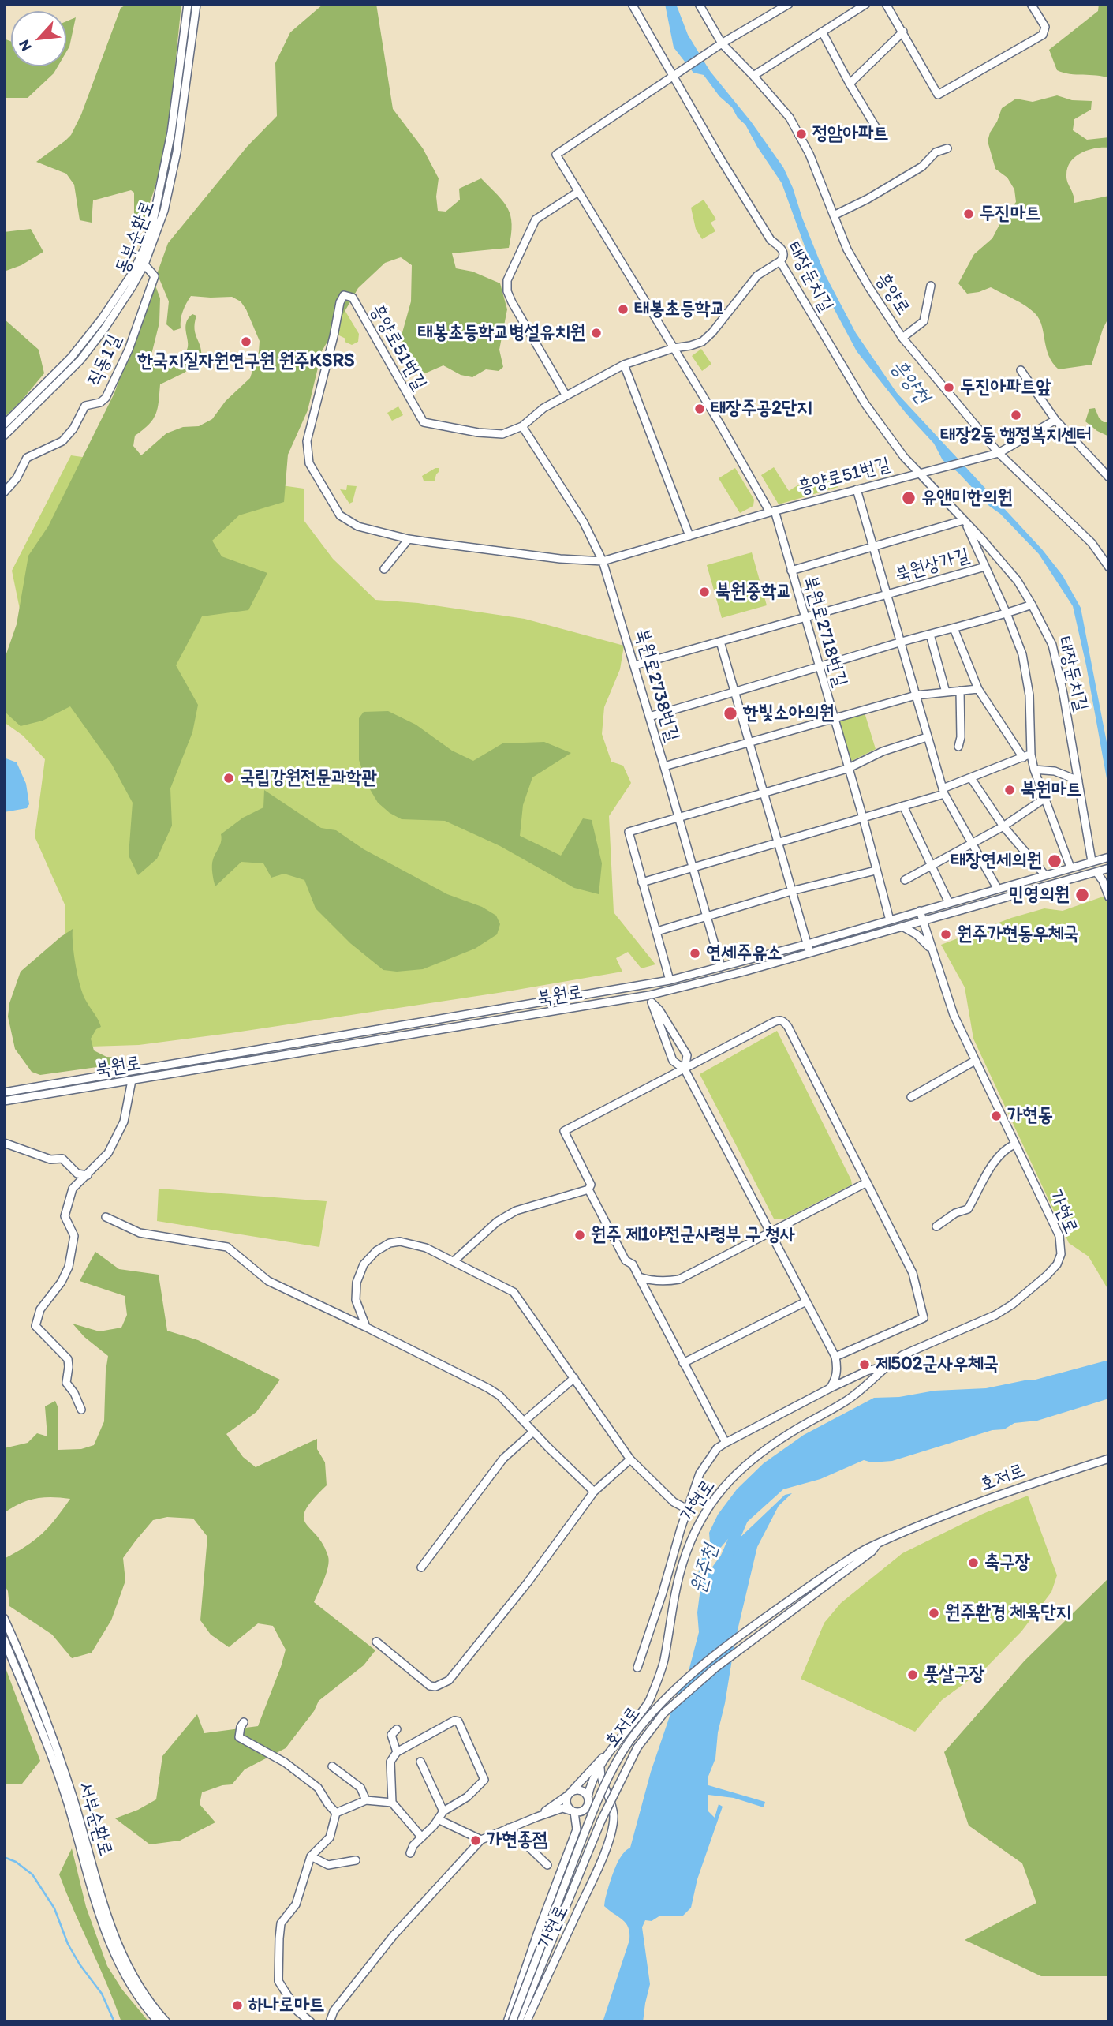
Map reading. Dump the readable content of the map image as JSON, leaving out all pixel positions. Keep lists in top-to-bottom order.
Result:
{
  "streets": {
    "street": [
      "동부순환로",
      "태장둔치길",
      "흥양로",
      "흥양로51번길",
      "직동1길",
      "북원상가길",
      "북원로2718번길",
      "북원로2738번길",
      "북원로",
      "가현로",
      "호저로",
      "서부순환로"
    ]
  },
  "crossings": [
    ["동부순환로", "직동1길"],
    ["태장둔치길", "흥양로51번길"],
    ["태장둔치길", "북원상가길"],
    ["태장둔치길", "북원로"],
    ["흥양로", "흥양로51번길"],
    ["흥양로51번길", "북원로2718번길"],
    ["흥양로51번길", "북원로2738번길"],
    ["북원상가길", "북원로2718번길"],
    ["북원상가길", "북원로2738번길"],
    ["북원상가길", "북원로"],
    ["북원로2718번길", "북원로"],
    ["북원로2738번길", "북원로"],
    ["북원로", "가현로"]
  ],
  "water": ["흥양천", "원주천"],
  "places": [
    "정암아파트",
    "두진마트",
    "태봉초등학교",
    "태봉초등학교병설유치원",
    "한국지질자원연구원 원주KSRS",
    "두진아파트앞",
    "태장주공2단지",
    "태장2동 행정복지센터",
    "유앤미한의원",
    "북원중학교",
    "한빛소아의원",
    "국립강원전문과학관",
    "북원마트",
    "태장연세의원",
    "민영의원",
    "원주가현동우체국",
    "연세주유소",
    "가현동",
    "원주 제1야전군사령부 구 청사",
    "제502군사우체국",
    "축구장",
    "원주환경 체육단지",
    "풋살구장",
    "가현종점",
    "하나로마트"
  ],
  "north": "bottom left"
}
